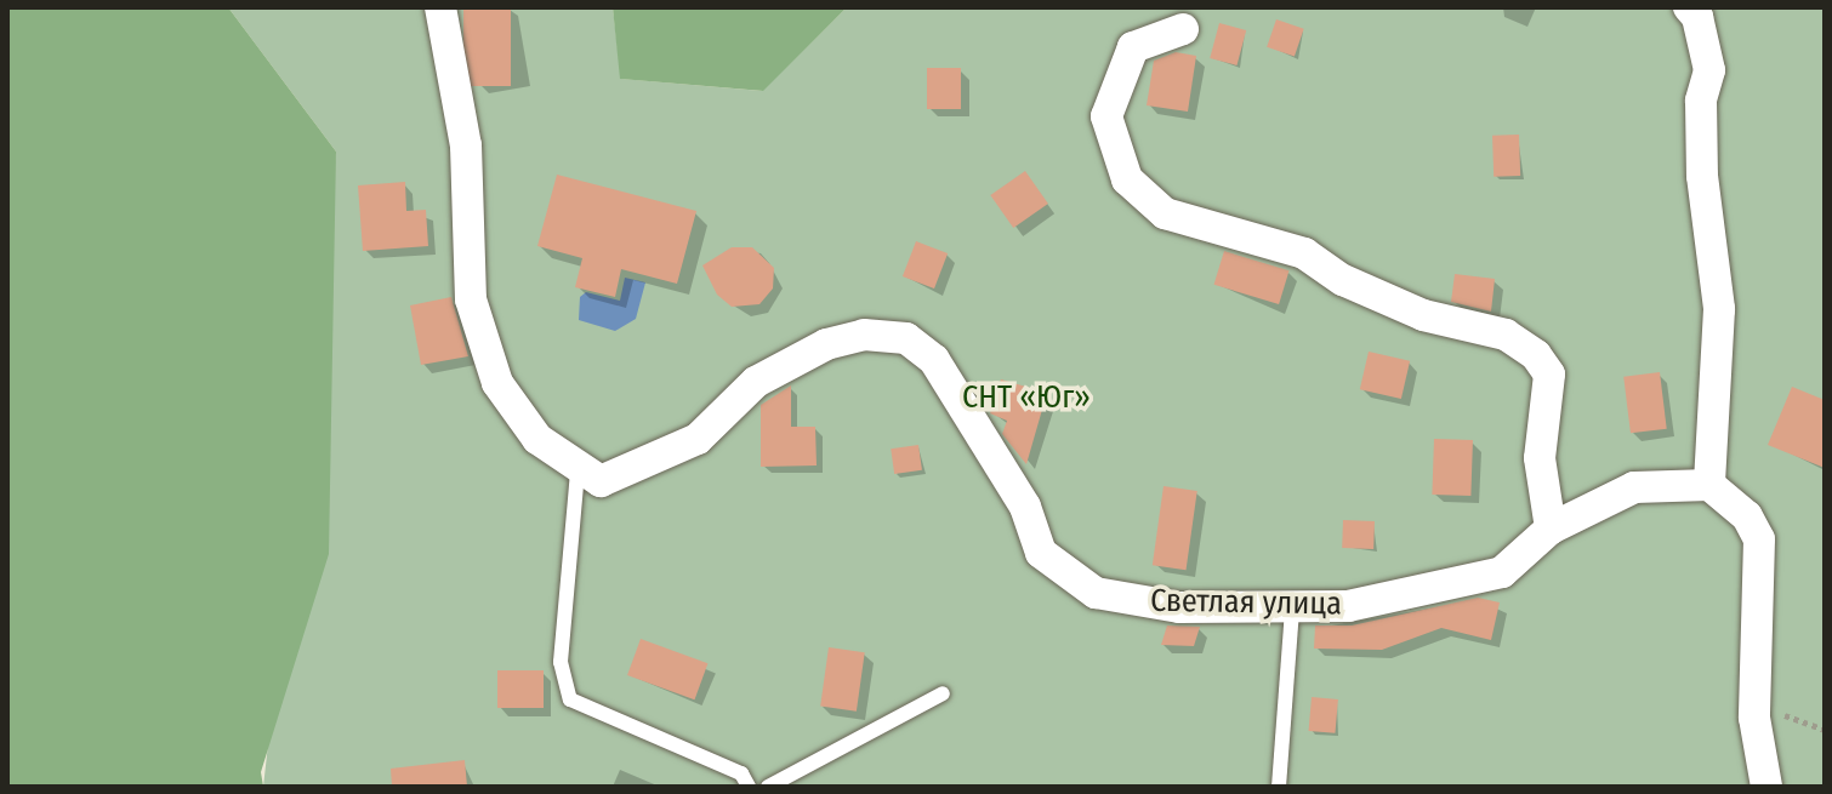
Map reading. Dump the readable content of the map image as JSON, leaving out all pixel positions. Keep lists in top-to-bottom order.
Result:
{
  "streets": {
    "street": ["Светлая улица"]
  },
  "parks": ["СНТ «Юг»"]
}
